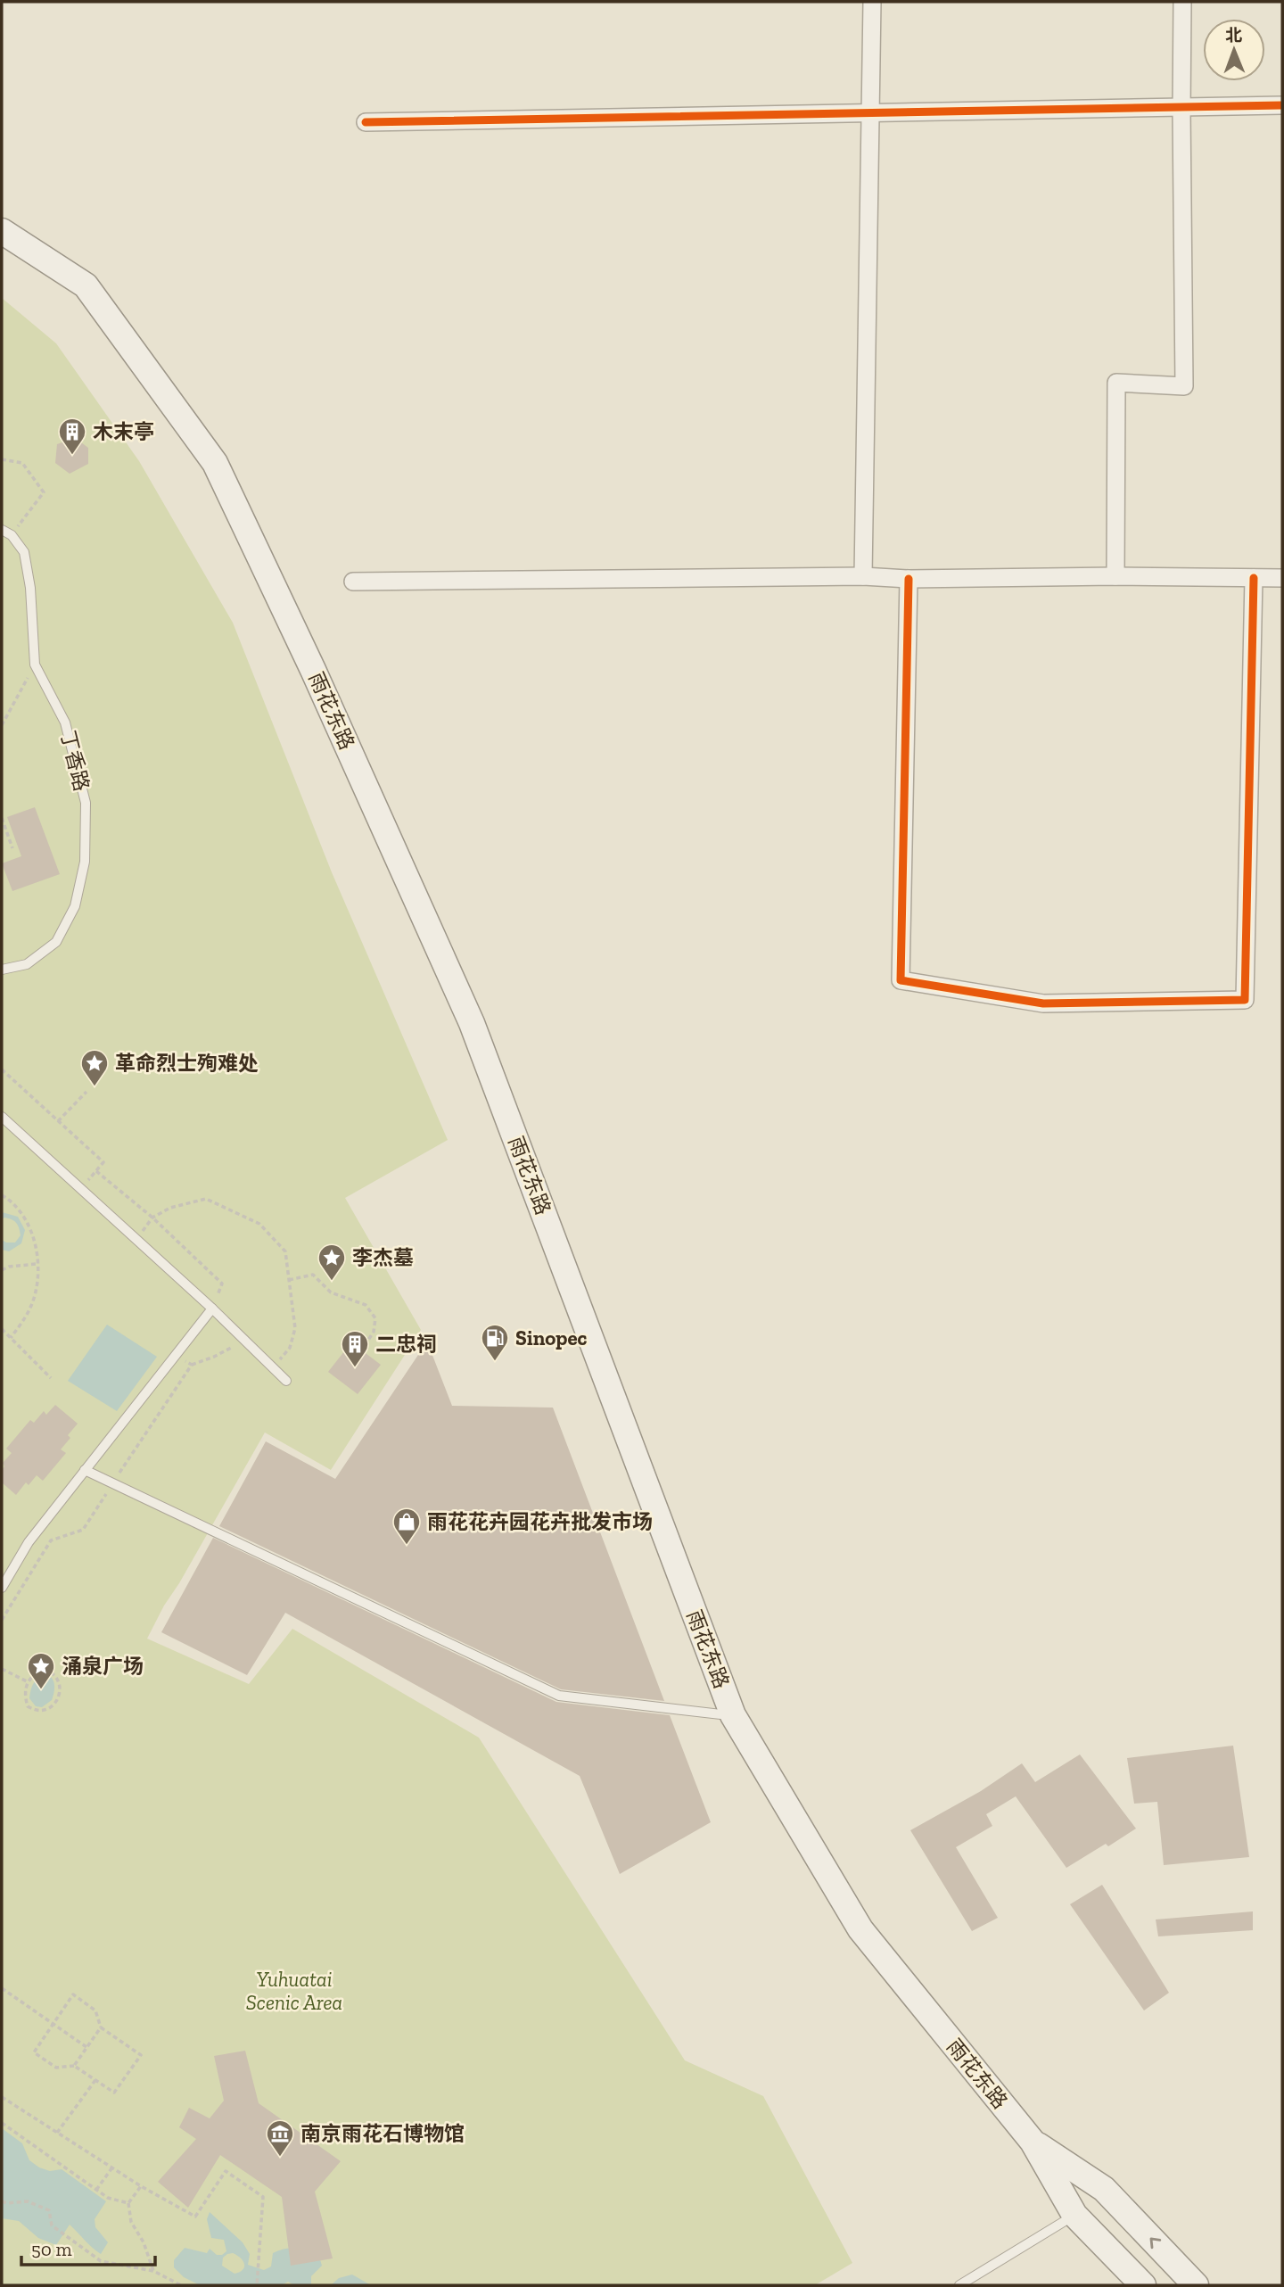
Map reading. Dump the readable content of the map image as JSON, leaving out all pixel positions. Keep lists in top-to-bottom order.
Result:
{
  "streets": {
    "main road": ["雨花东路"],
    "lane": ["丁香路"]
  },
  "parks": ["Yuhuatai Scenic Area"],
  "places": {
    "building": ["木末亭", "二忠祠"],
    "place": ["革命烈士殉难处", "李杰墓", "涌泉广场"],
    "fuel station": ["Sinopec"],
    "shop": ["雨花花卉园花卉批发市场"],
    "museum": ["南京雨花石博物馆"]
  },
  "scale_bar": "50 m",
  "north": "top"
}
